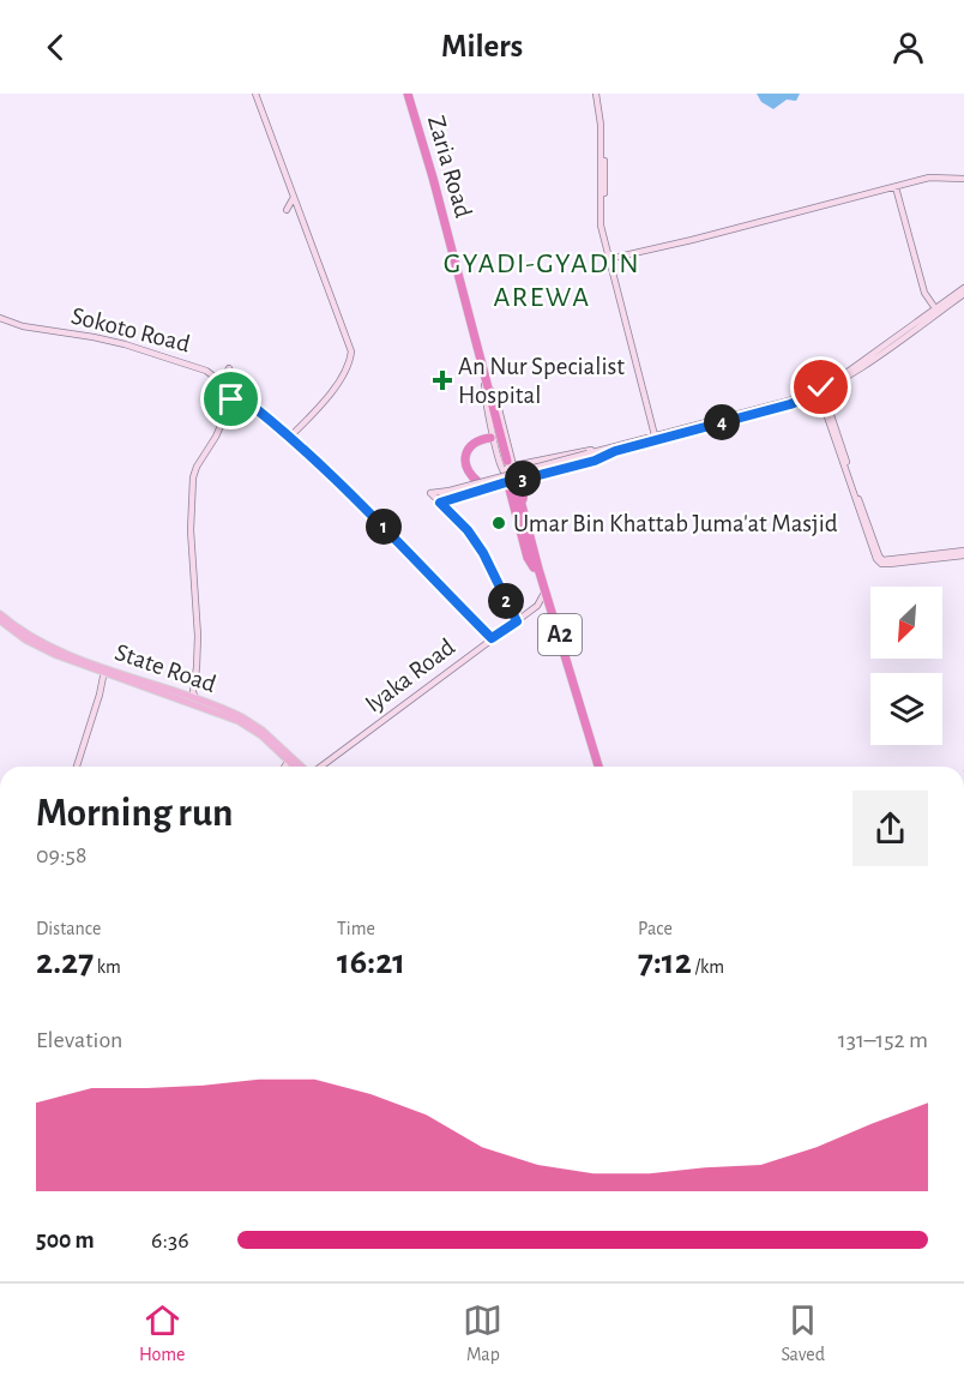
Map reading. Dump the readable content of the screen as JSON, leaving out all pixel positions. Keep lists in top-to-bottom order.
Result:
{
  "streets": {
    "highway": ["Zaria Road", "A2"],
    "main road": ["Sokoto Road", "State Road", "Iyaka Road"]
  },
  "crossings": [
    ["Sokoto Road", "Iyaka Road"]
  ],
  "districts": ["GYADI-GYADIN AREWA"],
  "places": {
    "health": ["An Nur Specialist Hospital"],
    "other": ["Umar Bin Khattab Juma'at Masjid"]
  },
  "north": "bottom left",
  "page": {
    "header": "Milers",
    "pins": [
      "4",
      "3",
      "1",
      "2"
    ],
    "heading": ["Morning run", "09:58"],
    "stats": [
      ["Distance", "2.27 km"],
      ["Time", "16:21"],
      ["Pace", "7:12 /km"]
    ],
    "chart": ["Elevation", "131–152 m"],
    "list": [
      {
        "name": "500 m",
        "note": "6:36"
      }
    ],
    "tabs": ["Home", "Map", "Saved"]
  }
}
